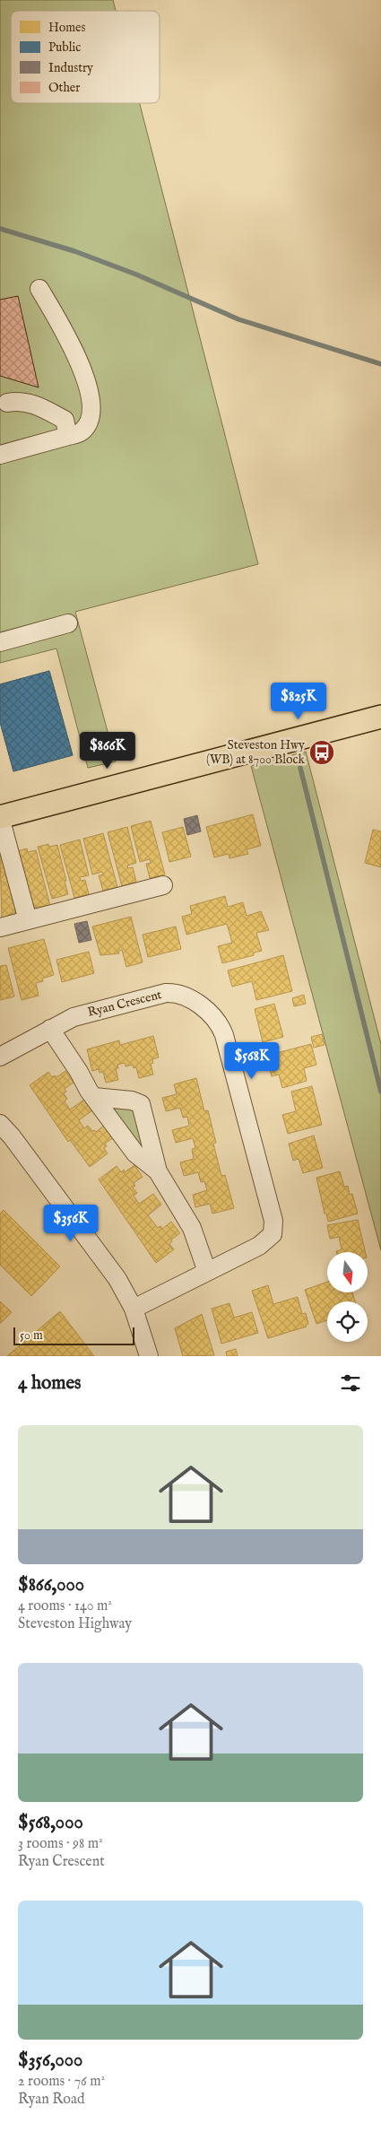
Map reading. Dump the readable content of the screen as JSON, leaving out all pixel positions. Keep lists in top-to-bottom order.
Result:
{
  "streets": {
    "street": ["Ryan Crescent"]
  },
  "places": {
    "bus stop": ["Steveston Hwy (WB) at 8700 Block"]
  },
  "legend": [
    "Homes",
    "Public",
    "Industry",
    "Other"
  ],
  "scale_bar": "50 m",
  "north": "bottom",
  "page": {
    "price": [
      "$825K",
      "$866K",
      "$568K",
      "$356K"
    ],
    "scale": "50 m",
    "heading": "4 homes",
    "list": [
      {
        "name": "$866,000",
        "note": "4 rooms · 140 m² · Steveston Highway"
      },
      {
        "name": "$568,000",
        "note": "3 rooms · 98 m² · Ryan Crescent"
      },
      {
        "name": "$356,000",
        "note": "2 rooms · 76 m² · Ryan Road"
      }
    ]
  }
}
